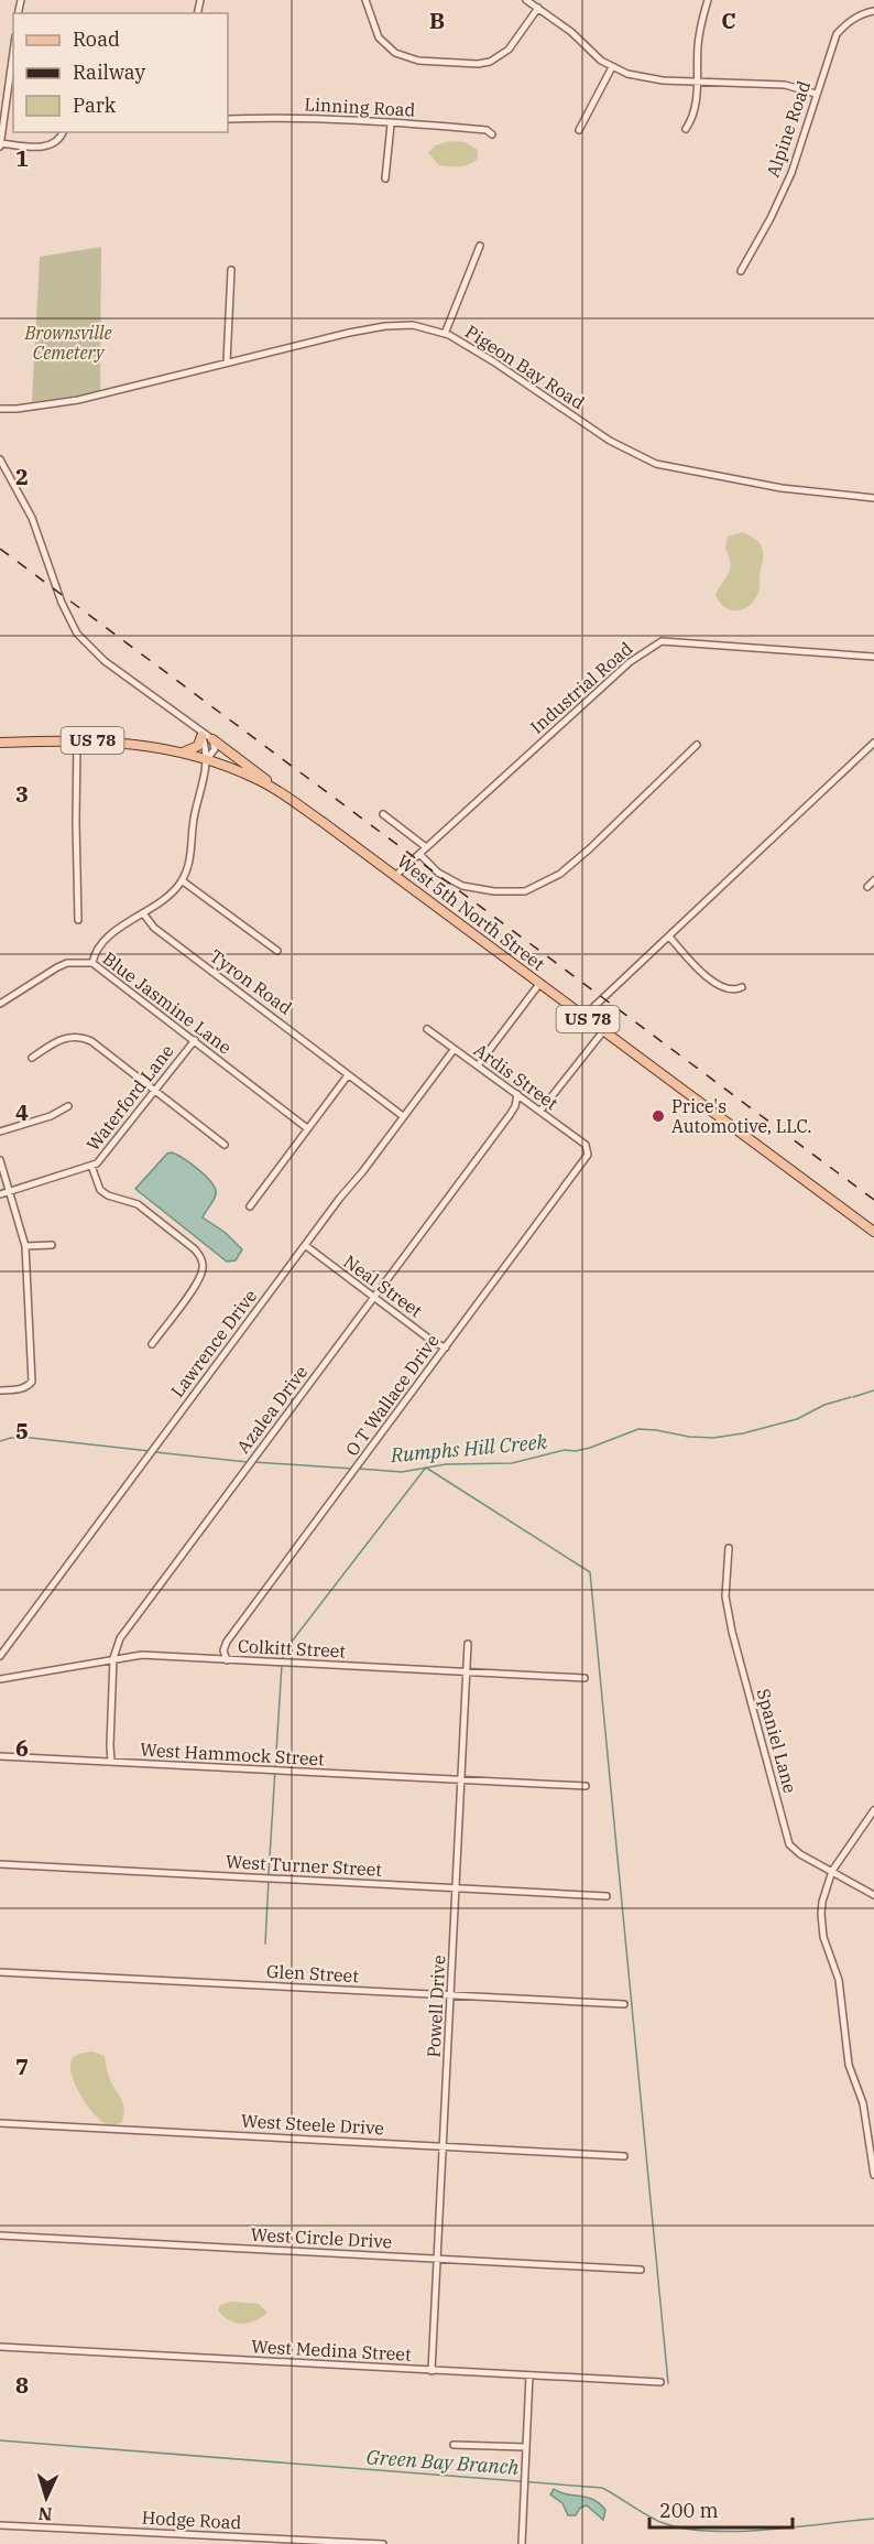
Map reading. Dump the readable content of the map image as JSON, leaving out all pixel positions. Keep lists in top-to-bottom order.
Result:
{
  "streets": {
    "main road": ["US 78", "West 5th North Street"],
    "street": [
      "Linning Road",
      "Alpine Road",
      "Pigeon Bay Road",
      "Industrial Road",
      "Tyron Road",
      "Blue Jasmine Lane",
      "Ardis Street",
      "Waterford Lane",
      "Neal Street",
      "Lawrence Drive",
      "O T Wallace Drive",
      "Azalea Drive",
      "Colkitt Street",
      "Spaniel Lane",
      "West Hammock Street",
      "West Turner Street",
      "Glen Street",
      "Powell Drive",
      "West Steele Drive",
      "West Circle Drive",
      "West Medina Street",
      "Hodge Road"
    ]
  },
  "crossings": [
    ["Industrial Road", "West 5th North Street"],
    ["Tyron Road", "Lawrence Drive"],
    ["Blue Jasmine Lane", "Waterford Lane"],
    ["Ardis Street", "Lawrence Drive"],
    ["Ardis Street", "O T Wallace Drive"],
    ["Ardis Street", "Azalea Drive"],
    ["Neal Street", "Lawrence Drive"],
    ["Neal Street", "O T Wallace Drive"],
    ["Neal Street", "Azalea Drive"],
    ["O T Wallace Drive", "Colkitt Street"],
    ["Azalea Drive", "Colkitt Street"],
    ["Azalea Drive", "West Hammock Street"],
    ["Colkitt Street", "Powell Drive"],
    ["West Hammock Street", "Powell Drive"],
    ["West Turner Street", "Powell Drive"],
    ["Glen Street", "Powell Drive"],
    ["Powell Drive", "West Steele Drive"],
    ["Powell Drive", "West Circle Drive"],
    ["Powell Drive", "West Medina Street"]
  ],
  "water": ["Rumphs Hill Creek", "Green Bay Branch"],
  "parks": ["Brownsville Cemetery"],
  "places": ["Price's Automotive, LLC."],
  "legend": ["Road", "Railway", "Park"],
  "scale_bar": "200 m",
  "north": "bottom",
  "grid": {
    "columns": ["B", "C"],
    "rows": [
      "1",
      "2",
      "3",
      "4",
      "5",
      "6",
      "7",
      "8"
    ]
  }
}
